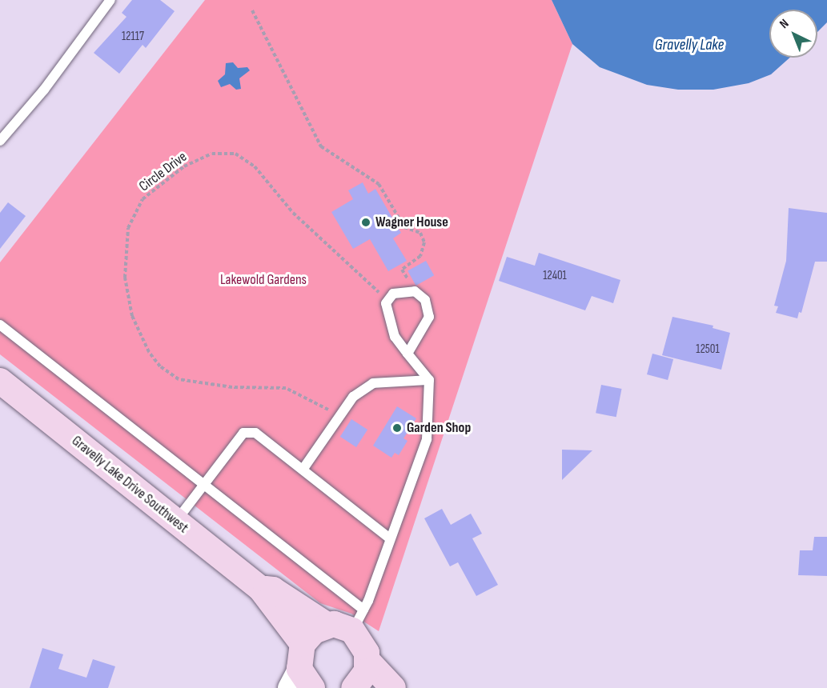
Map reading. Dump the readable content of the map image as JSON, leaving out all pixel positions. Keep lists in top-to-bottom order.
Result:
{
  "streets": {
    "main road": ["Gravelly Lake Drive Southwest"],
    "path": ["Circle Drive"]
  },
  "water": ["Gravelly Lake"],
  "parks": ["Lakewold Gardens"],
  "places": ["Wagner House", "Garden Shop"],
  "house_numbers": ["12117", "12401", "12501"],
  "north": "top left"
}
